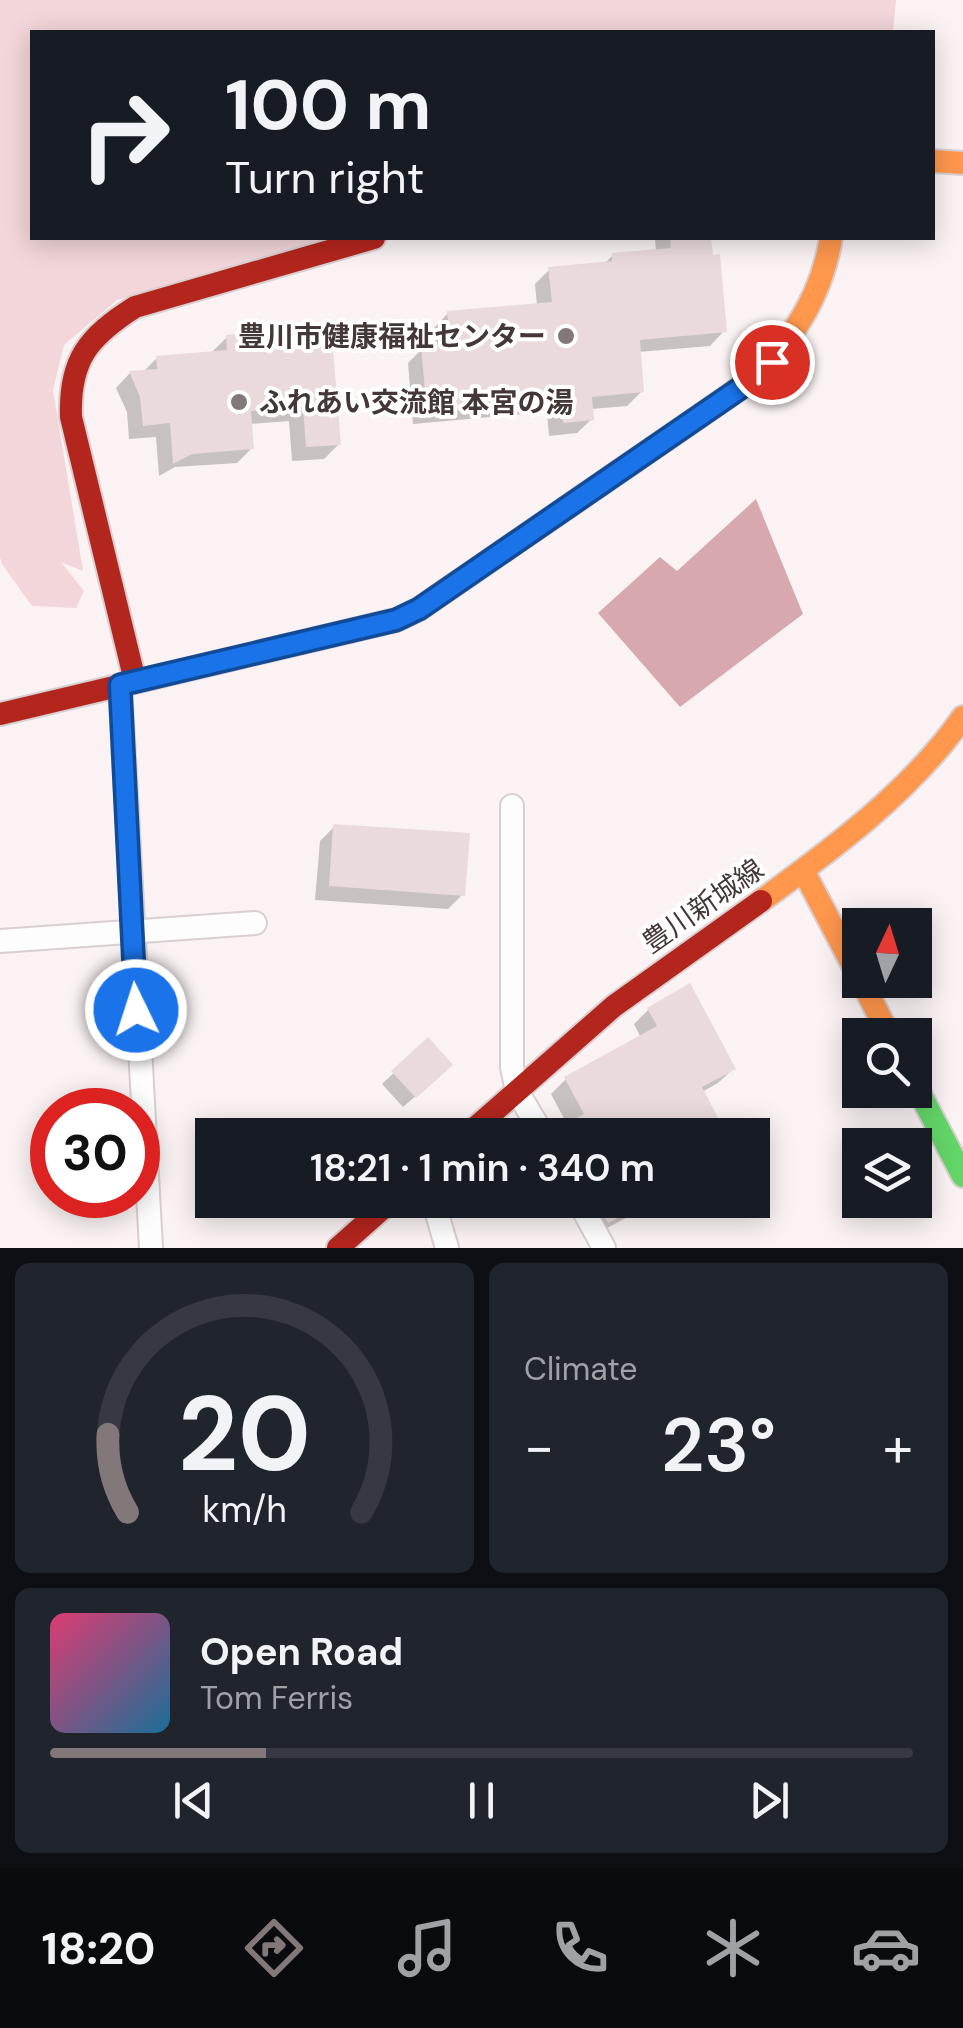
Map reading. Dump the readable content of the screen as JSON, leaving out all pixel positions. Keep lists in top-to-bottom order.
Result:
{
  "streets": {
    "street": ["豊川新城線"]
  },
  "places": ["豊川市健康福祉センター", "ふれあい交流館 本宮の湯"],
  "north": "top",
  "page": {
    "turn": ["100 m", "Turn right"],
    "limit": "30",
    "trip": "18:21 · 1 min · 340 m",
    "tile": "Climate",
    "heat": ["−", "23°", "+"],
    "song": ["Open Road", "Tom Ferris"],
    "tabs": "18:20",
    "gauge": ["20", "km/h"]
  }
}
